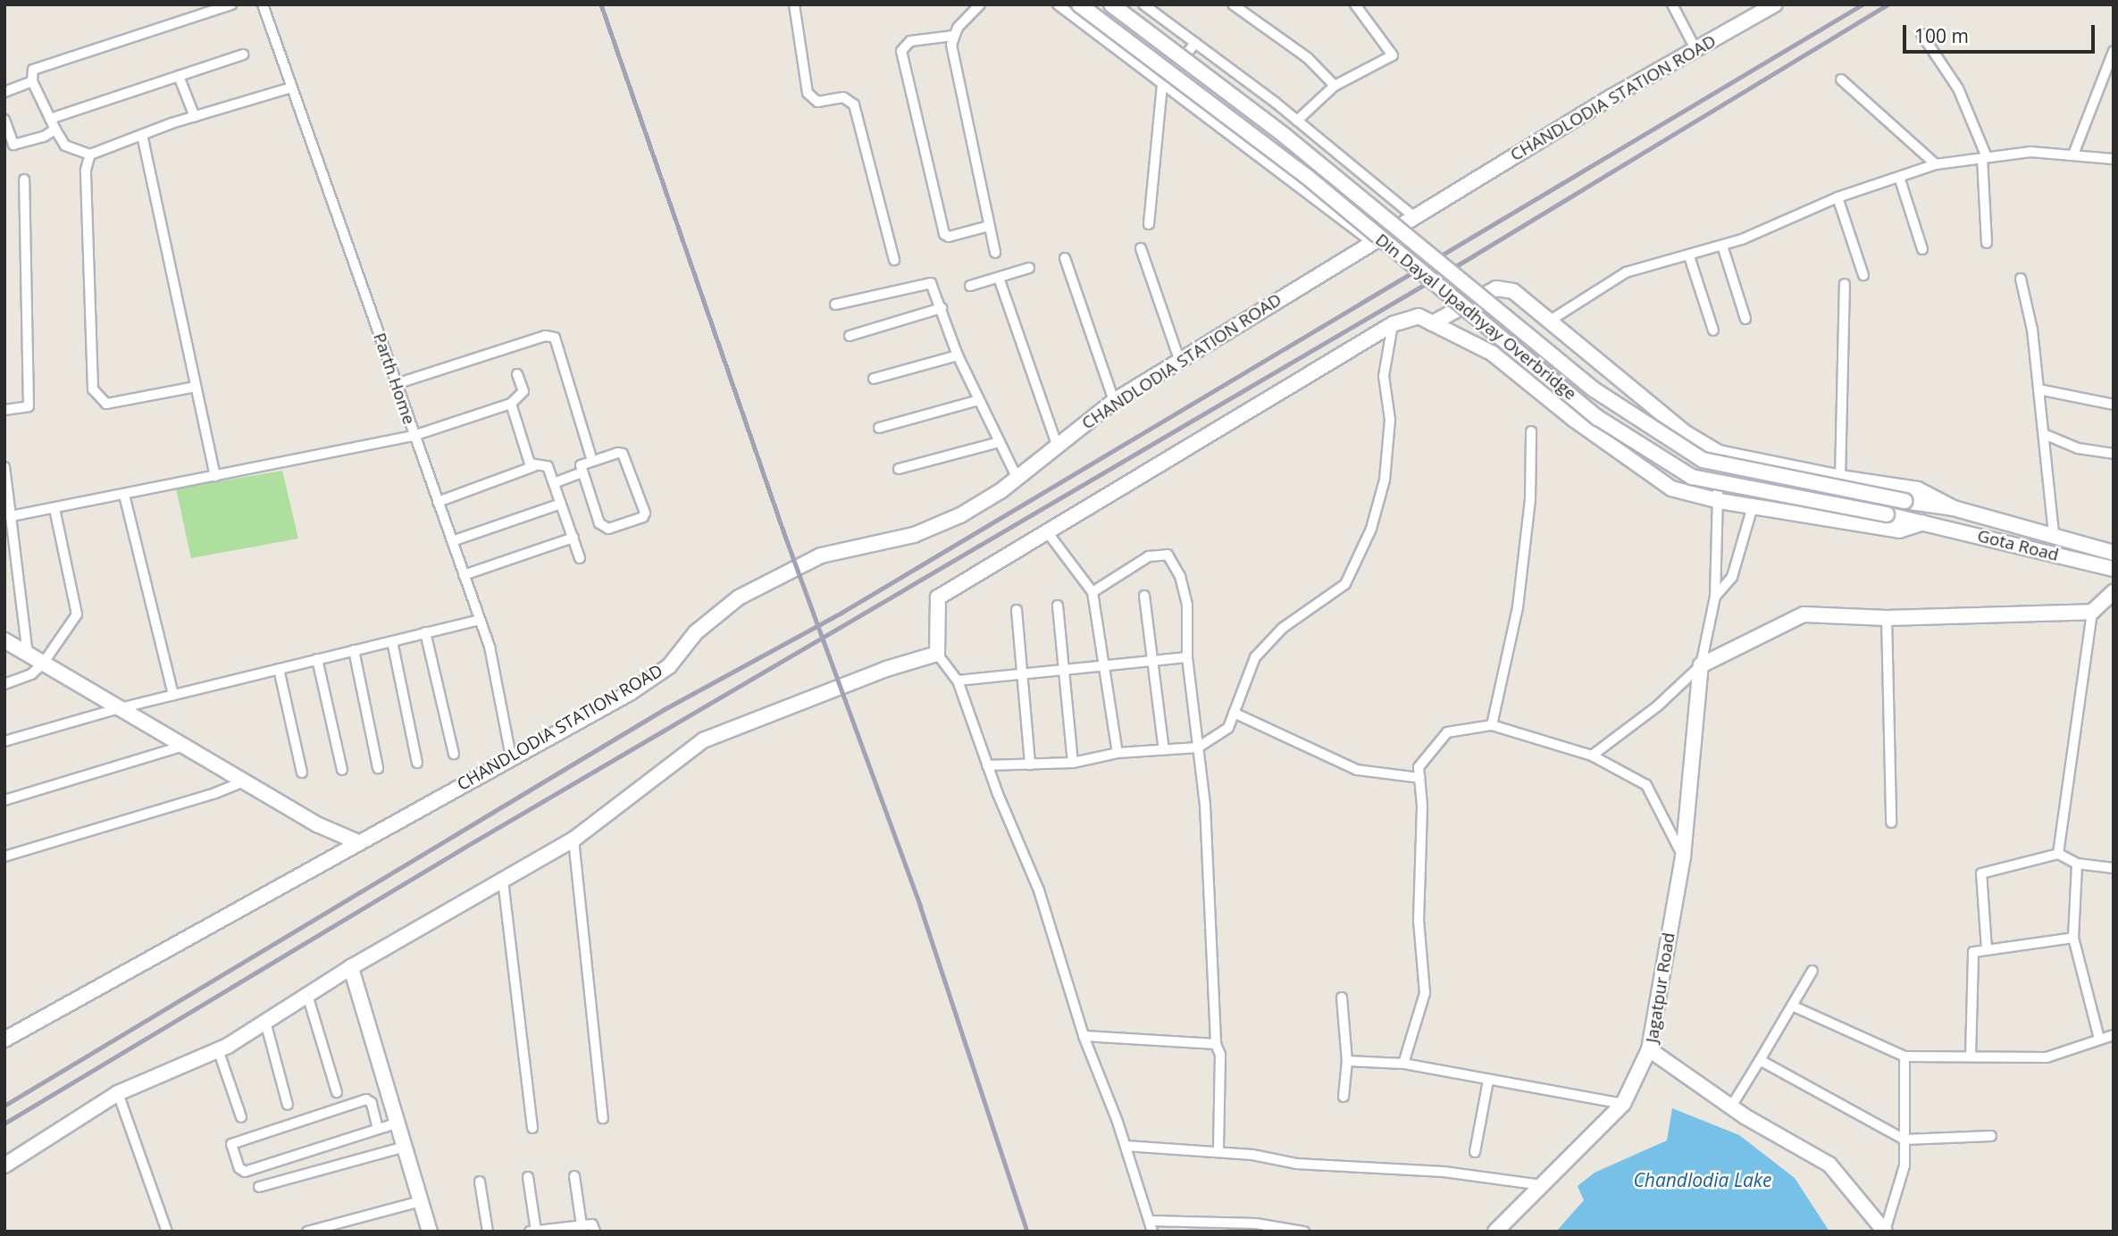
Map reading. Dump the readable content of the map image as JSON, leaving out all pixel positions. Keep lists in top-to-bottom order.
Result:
{
  "streets": {
    "street": [
      "CHANDLODIA STATION ROAD",
      "Din Dayal Upadhyay Overbridge",
      "Parth Home",
      "Gota Road",
      "Jagatpur Road"
    ]
  },
  "crossings": [
    ["CHANDLODIA STATION ROAD", "Parth Home"],
    ["Din Dayal Upadhyay Overbridge", "Gota Road"]
  ],
  "water": ["Chandlodia Lake"],
  "scale_bar": "100 m"
}
